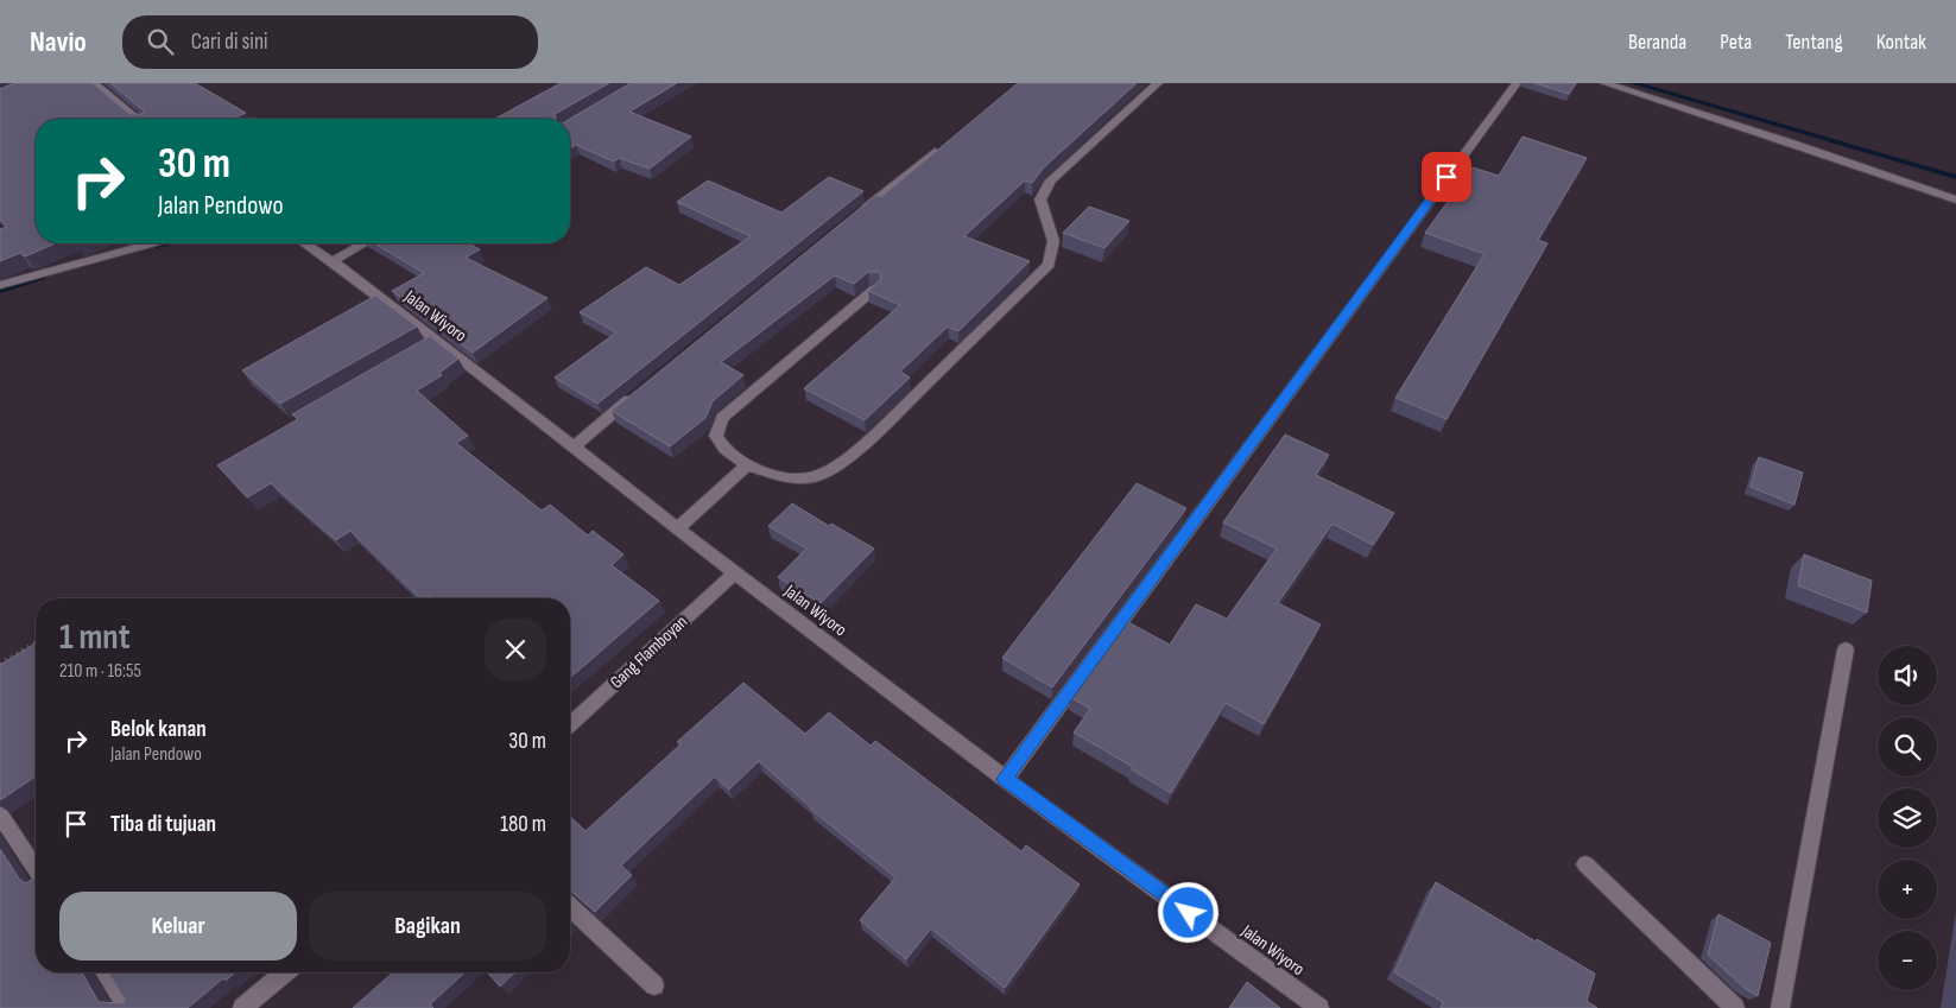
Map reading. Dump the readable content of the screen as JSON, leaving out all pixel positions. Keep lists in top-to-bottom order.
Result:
{
  "streets": {
    "street": ["Jalan Wiyoro", "Gang Flamboyan"]
  },
  "crossings": [
    ["Jalan Wiyoro", "Gang Flamboyan"]
  ],
  "page": {
    "header": "Navio",
    "search": "Cari di sini",
    "nav": [
      "Beranda",
      "Peta",
      "Tentang",
      "Kontak"
    ],
    "turn": ["30 m", "Jalan Pendowo"],
    "heading": ["1 mnt", "210 m · 16:55"],
    "map_buttons": ["+", "−"],
    "list": [
      {
        "name": "Belok kanan",
        "note": "Jalan Pendowo",
        "value": "30 m"
      },
      {
        "name": "Tiba di tujuan",
        "value": "180 m"
      }
    ],
    "buttons": ["Keluar", "Bagikan"]
  }
}
